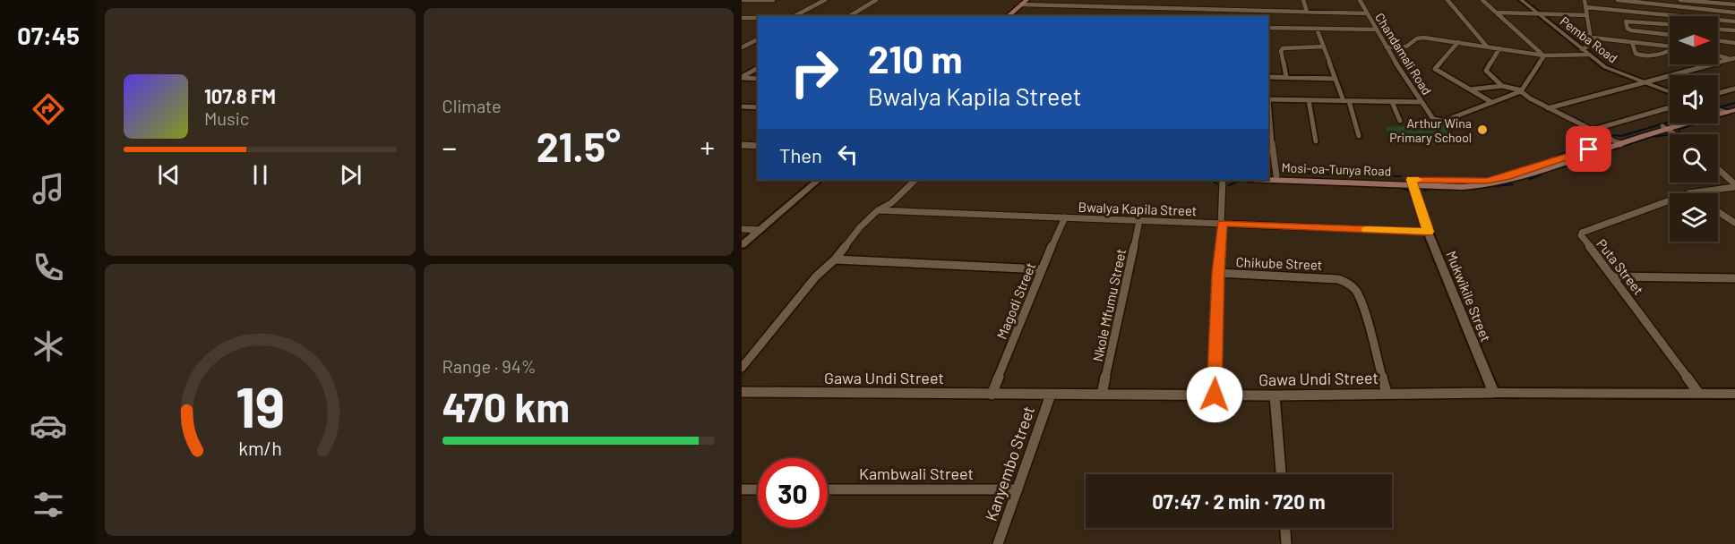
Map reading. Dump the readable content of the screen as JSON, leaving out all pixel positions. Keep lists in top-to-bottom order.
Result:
{
  "streets": {
    "main road": ["Mosi-oa-Tunya Road"],
    "street": [
      "Pemba Road",
      "Chandamali Road",
      "Bwalya Kapila Street",
      "Chikube Street",
      "Puta Street",
      "Mukwikile Street",
      "Magodi Street",
      "Nkole Mfumu Street",
      "Gawa Undi Street",
      "Kanyembo Street",
      "Kambwali Street"
    ]
  },
  "crossings": [
    ["Mosi-oa-Tunya Road", "Mukwikile Street"],
    ["Bwalya Kapila Street", "Mukwikile Street"],
    ["Bwalya Kapila Street", "Magodi Street"],
    ["Bwalya Kapila Street", "Nkole Mfumu Street"],
    ["Chikube Street", "Gawa Undi Street"],
    ["Puta Street", "Gawa Undi Street"],
    ["Mukwikile Street", "Gawa Undi Street"],
    ["Magodi Street", "Gawa Undi Street"],
    ["Nkole Mfumu Street", "Gawa Undi Street"],
    ["Gawa Undi Street", "Kanyembo Street"],
    ["Kanyembo Street", "Kambwali Street"]
  ],
  "places": ["Arthur Wina Primary School"],
  "north": "right",
  "page": {
    "tabs": "07:45",
    "tile": [
      "Climate",
      ["Range · 94%", "470 km"]
    ],
    "turn": ["210 m", "Bwalya Kapila Street"],
    "song": ["107.8 FM", "Music"],
    "heat": ["−", "21.5°", "+"],
    "then": "Then",
    "limit": "30",
    "trip": "07:47 · 2 min · 720 m",
    "gauge": ["19", "km/h"]
  }
}
